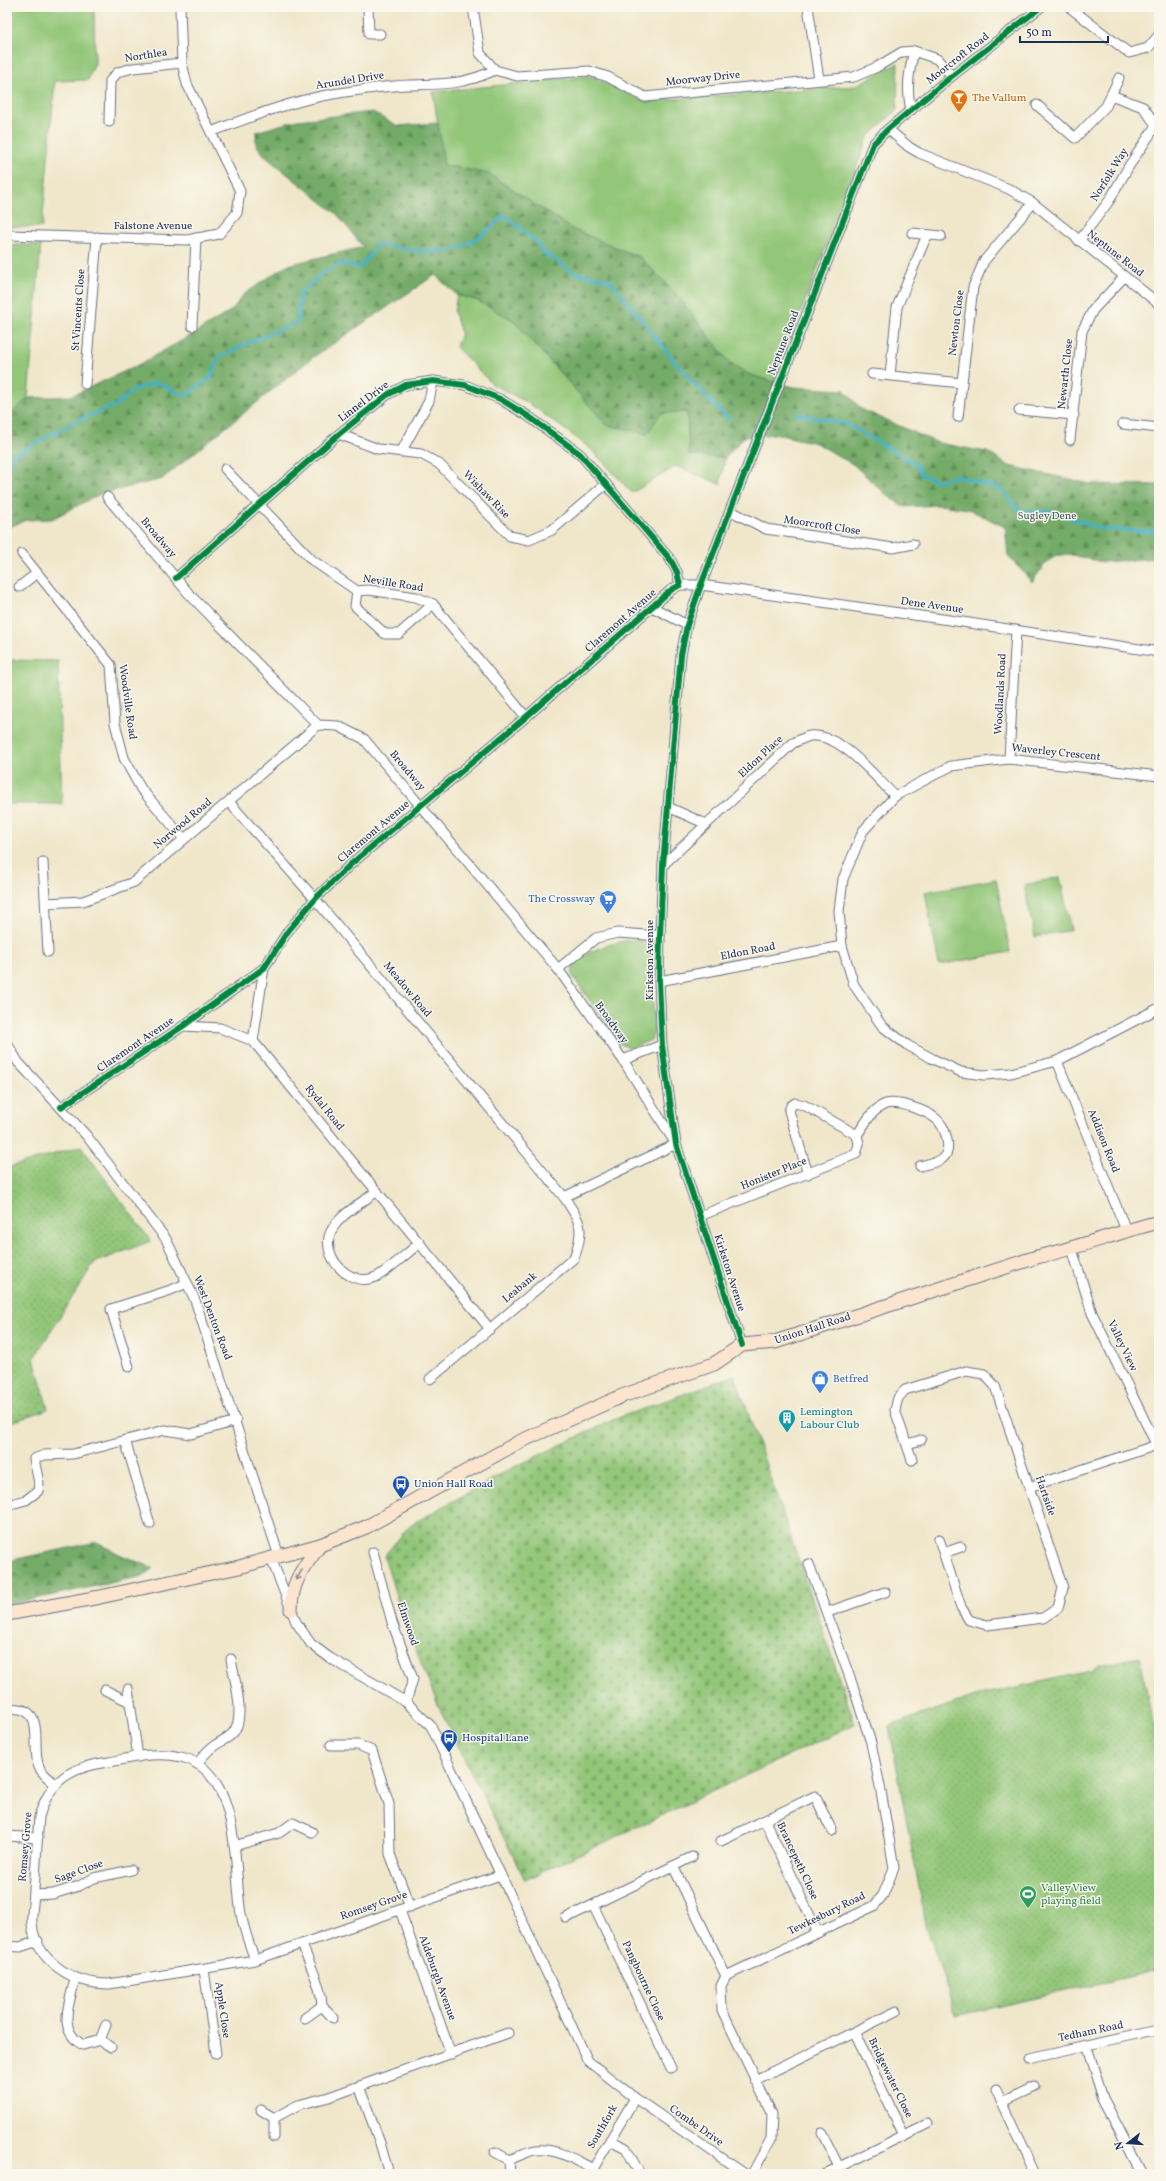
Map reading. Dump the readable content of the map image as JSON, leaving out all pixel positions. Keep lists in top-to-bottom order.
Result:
{
  "streets": {
    "street": [
      "Northlea",
      "Moorcroft Road",
      "Moorway Drive",
      "Arundel Drive",
      "Norfolk Way",
      "Falstone Avenue",
      "Neptune Road",
      "St Vincents Close",
      "Newton Close",
      "Newarth Close",
      "Linnel Drive",
      "Wishaw Rise",
      "Moorcroft Close",
      "Broadway",
      "Neville Road",
      "Dene Avenue",
      "Claremont Avenue",
      "Woodlands Road",
      "Woodville Road",
      "Waverley Crescent",
      "Eldon Place",
      "Norwood Road",
      "Eldon Road",
      "Kirkston Avenue",
      "Meadow Road",
      "Rydal Road",
      "Addison Road",
      "Honister Place",
      "Leabank",
      "West Denton Road",
      "Union Hall Road",
      "Valley View",
      "Hartside",
      "Elmwood",
      "Romsey Grove",
      "Brancepeth Close",
      "Sage Close",
      "Tewkesbury Road",
      "Aldeburgh Avenue",
      "Pangbourne Close",
      "Apple Close",
      "Tedham Road",
      "Bridgewater Close",
      "Combe Drive",
      "Southfork"
    ]
  },
  "crossings": [
    ["Northlea", "Falstone Avenue"],
    ["Moorcroft Road", "Neptune Road"],
    ["Moorway Drive", "Arundel Drive"],
    ["Arundel Drive", "Falstone Avenue"],
    ["Norfolk Way", "Neptune Road"],
    ["Falstone Avenue", "St Vincents Close"],
    ["Neptune Road", "Newton Close"],
    ["Neptune Road", "Newarth Close"],
    ["Neptune Road", "Moorcroft Close"],
    ["Neptune Road", "Kirkston Avenue"],
    ["Linnel Drive", "Wishaw Rise"],
    ["Linnel Drive", "Broadway"],
    ["Linnel Drive", "Neville Road"],
    ["Linnel Drive", "Dene Avenue"],
    ["Linnel Drive", "Claremont Avenue"],
    ["Broadway", "Claremont Avenue"],
    ["Broadway", "Norwood Road"],
    ["Broadway", "Kirkston Avenue"],
    ["Neville Road", "Claremont Avenue"],
    ["Dene Avenue", "Claremont Avenue"],
    ["Dene Avenue", "Woodlands Road"],
    ["Dene Avenue", "Kirkston Avenue"],
    ["Claremont Avenue", "Meadow Road"],
    ["Claremont Avenue", "West Denton Road"],
    ["Woodlands Road", "Waverley Crescent"],
    ["Woodville Road", "Norwood Road"],
    ["Waverley Crescent", "Eldon Place"],
    ["Waverley Crescent", "Eldon Road"],
    ["Waverley Crescent", "Addison Road"],
    ["Eldon Place", "Kirkston Avenue"],
    ["Norwood Road", "Meadow Road"],
    ["Eldon Road", "Kirkston Avenue"],
    ["Kirkston Avenue", "Honister Place"],
    ["Kirkston Avenue", "Union Hall Road"],
    ["Meadow Road", "Leabank"],
    ["Rydal Road", "Leabank"],
    ["Addison Road", "Union Hall Road"],
    ["West Denton Road", "Union Hall Road"],
    ["Union Hall Road", "Valley View"],
    ["Romsey Grove", "Sage Close"],
    ["Romsey Grove", "Aldeburgh Avenue"],
    ["Romsey Grove", "Apple Close"],
    ["Brancepeth Close", "Tewkesbury Road"],
    ["Combe Drive", "Southfork"]
  ],
  "parks": ["Sugley Dene"],
  "places": {
    "bar": ["The Vallum"],
    "supermarket": ["The Crossway"],
    "shop": ["Betfred"],
    "building": ["Lemington Labour Club"],
    "bus stop": ["Union Hall Road", "Hospital Lane"],
    "sports": ["Valley View playing field"]
  },
  "scale_bar": "50 m",
  "north": "left"
}
